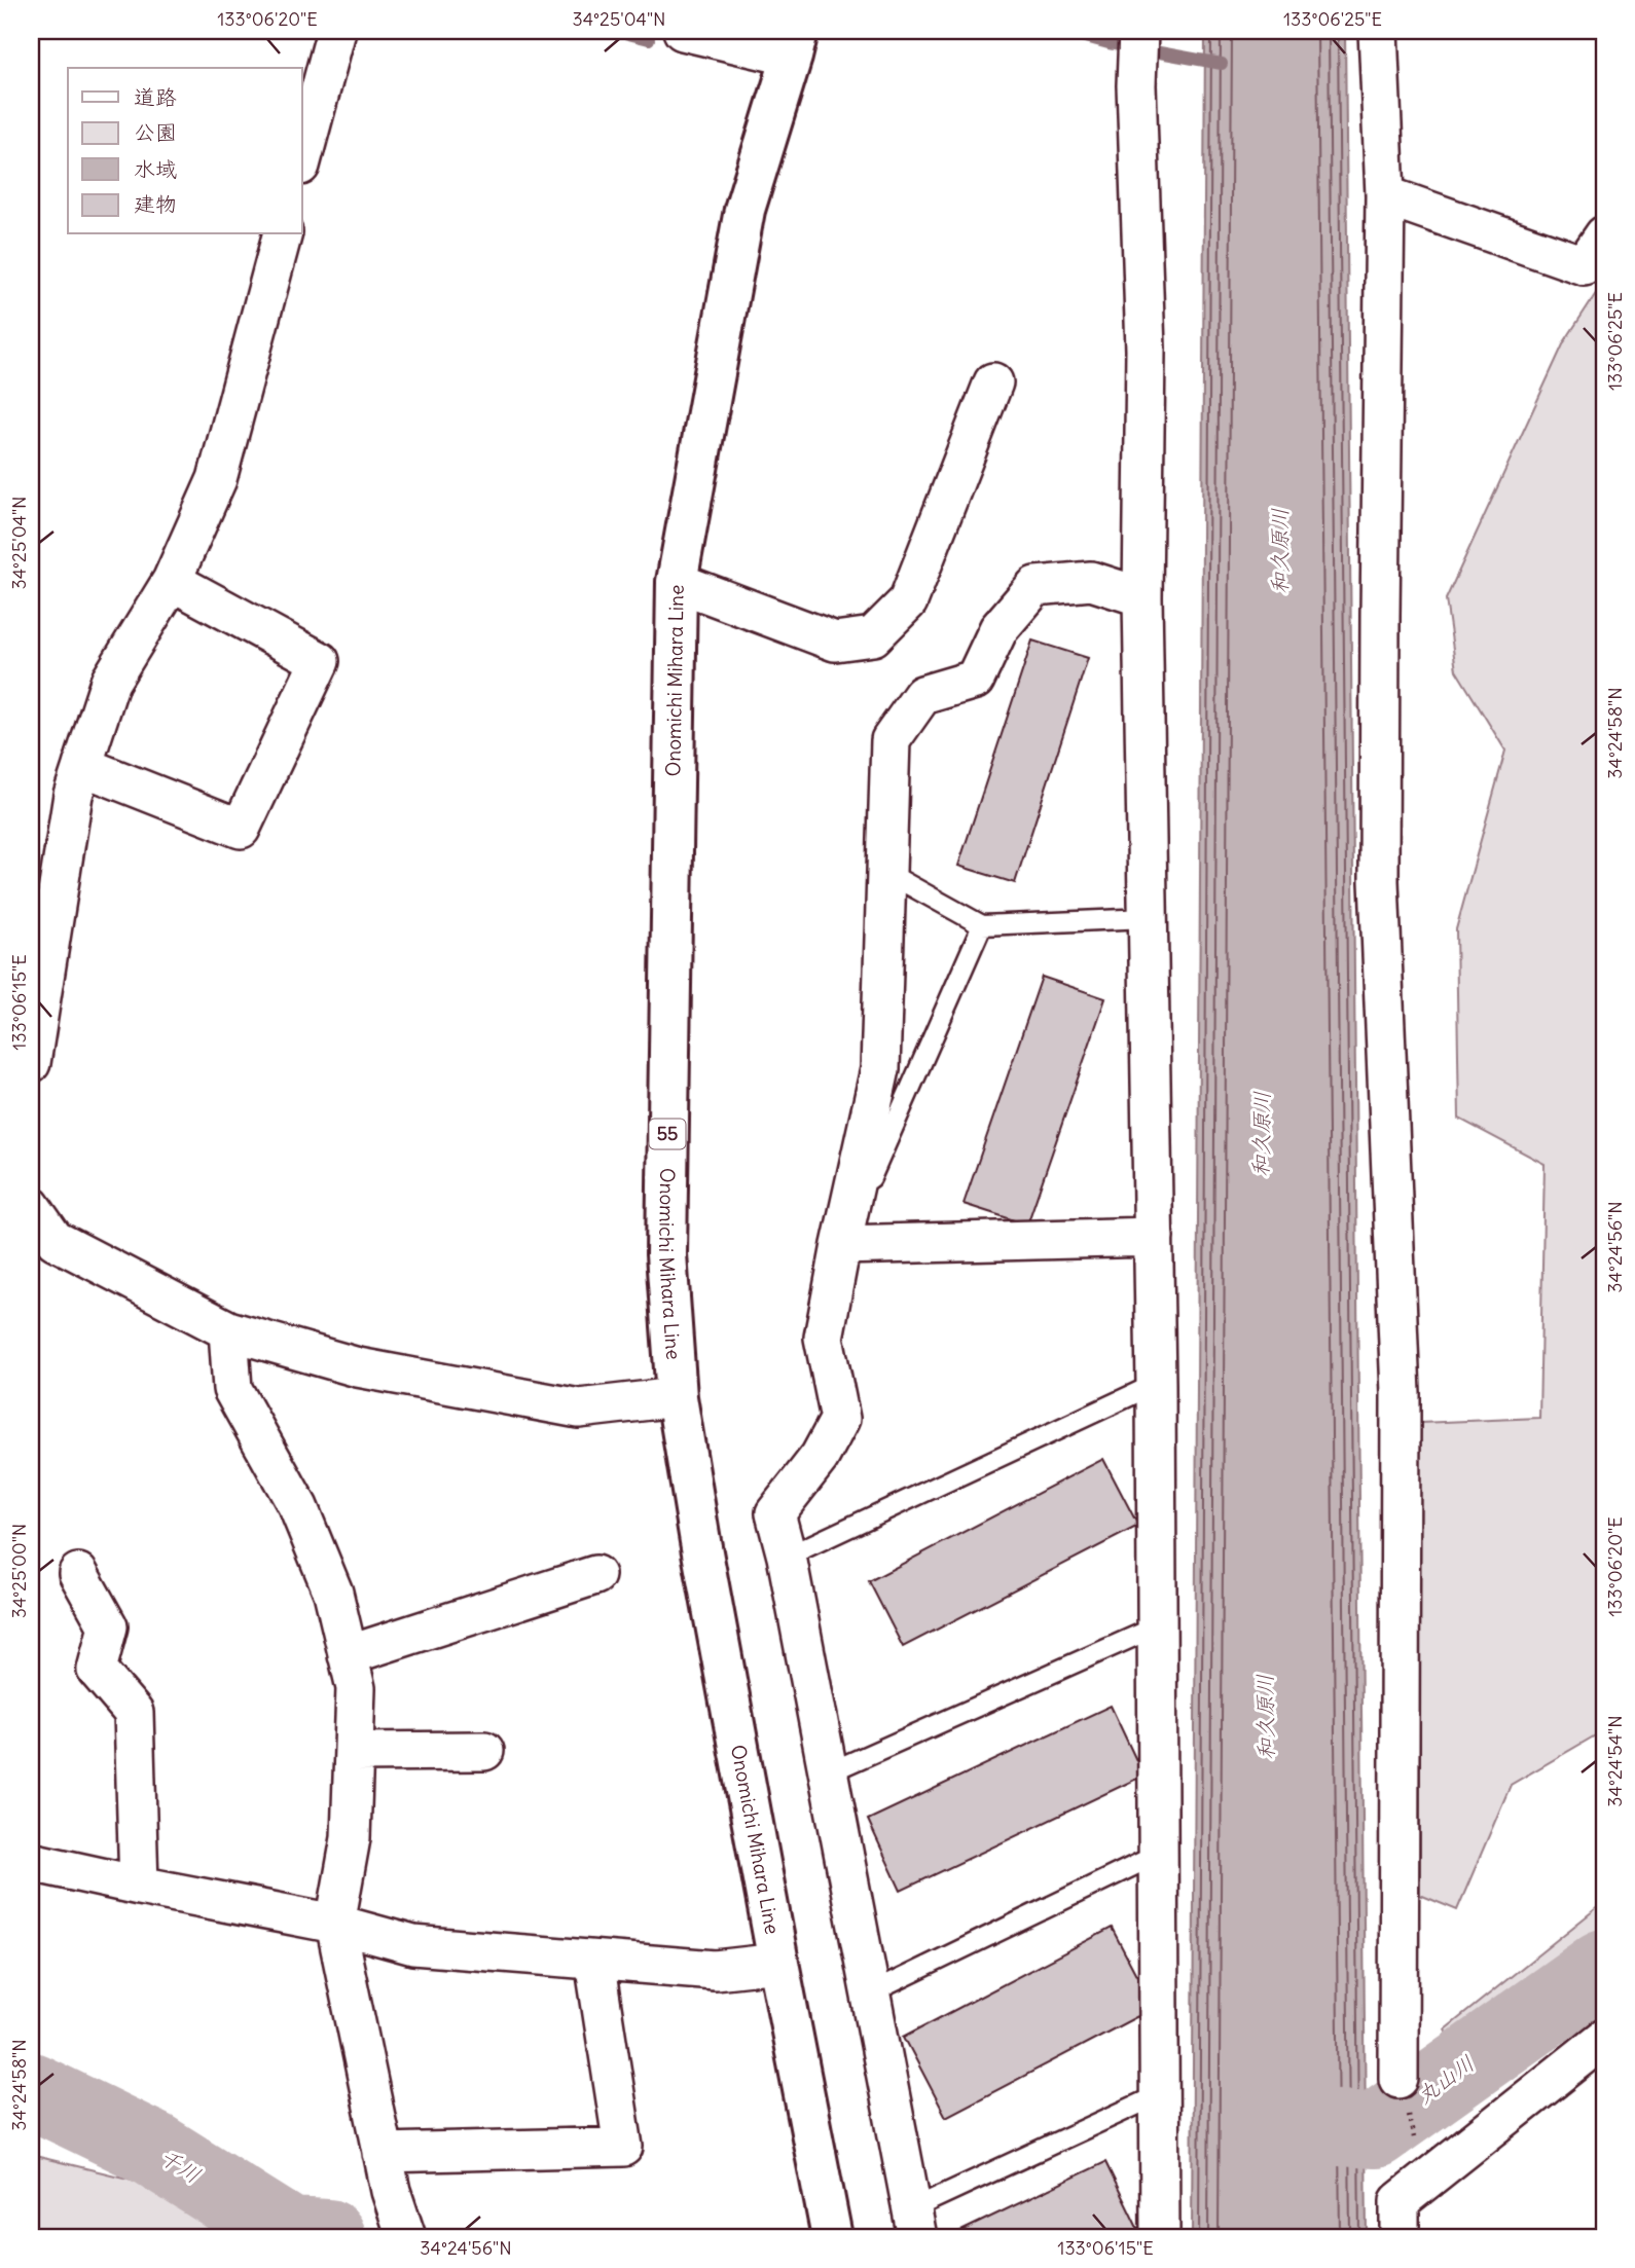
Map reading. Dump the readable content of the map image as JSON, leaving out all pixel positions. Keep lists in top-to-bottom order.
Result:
{
  "streets": {
    "main road": ["Onomichi Mihara Line", "55"]
  },
  "water": ["和久原川", "丸山川", "千川"],
  "legend": [
    "道路",
    "公園",
    "水域",
    "建物"
  ],
  "coordinates": [
    "133°06'20\"E",
    "34°25'04\"N",
    "133°06'25\"E",
    "34°24'58\"N",
    "133°06'15\"E",
    "34°24'56\"N",
    "34°25'00\"N",
    "34°24'54\"N"
  ]
}
